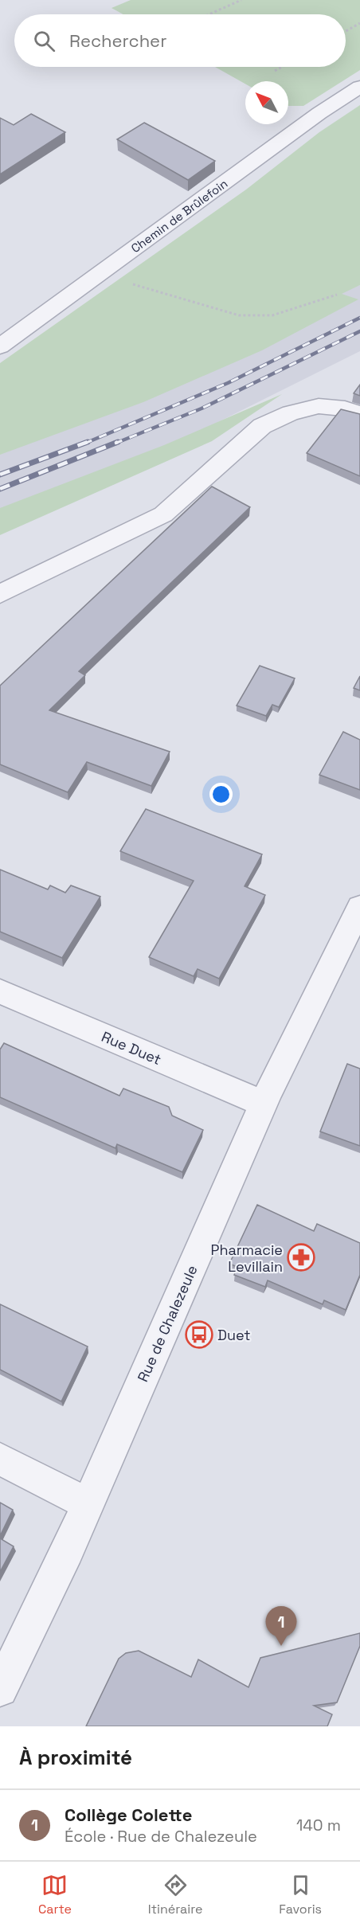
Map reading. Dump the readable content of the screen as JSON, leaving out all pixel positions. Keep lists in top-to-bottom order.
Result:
{
  "streets": {
    "street": ["Chemin de Brûlefoin", "Rue Duet", "Rue de Chalezeule"]
  },
  "crossings": [
    ["Rue Duet", "Rue de Chalezeule"]
  ],
  "places": {
    "pharmacy": ["Pharmacie Levillain"],
    "bus stop": ["Duet"]
  },
  "north": "top left",
  "page": {
    "search": "Rechercher",
    "pins": "1",
    "heading": "À proximité",
    "list": [
      {
        "mark": "1",
        "name": "Collège Colette",
        "note": "École · Rue de Chalezeule",
        "value": "140 m"
      }
    ],
    "nav": ["Carte", "Itinéraire", "Favoris"]
  }
}
